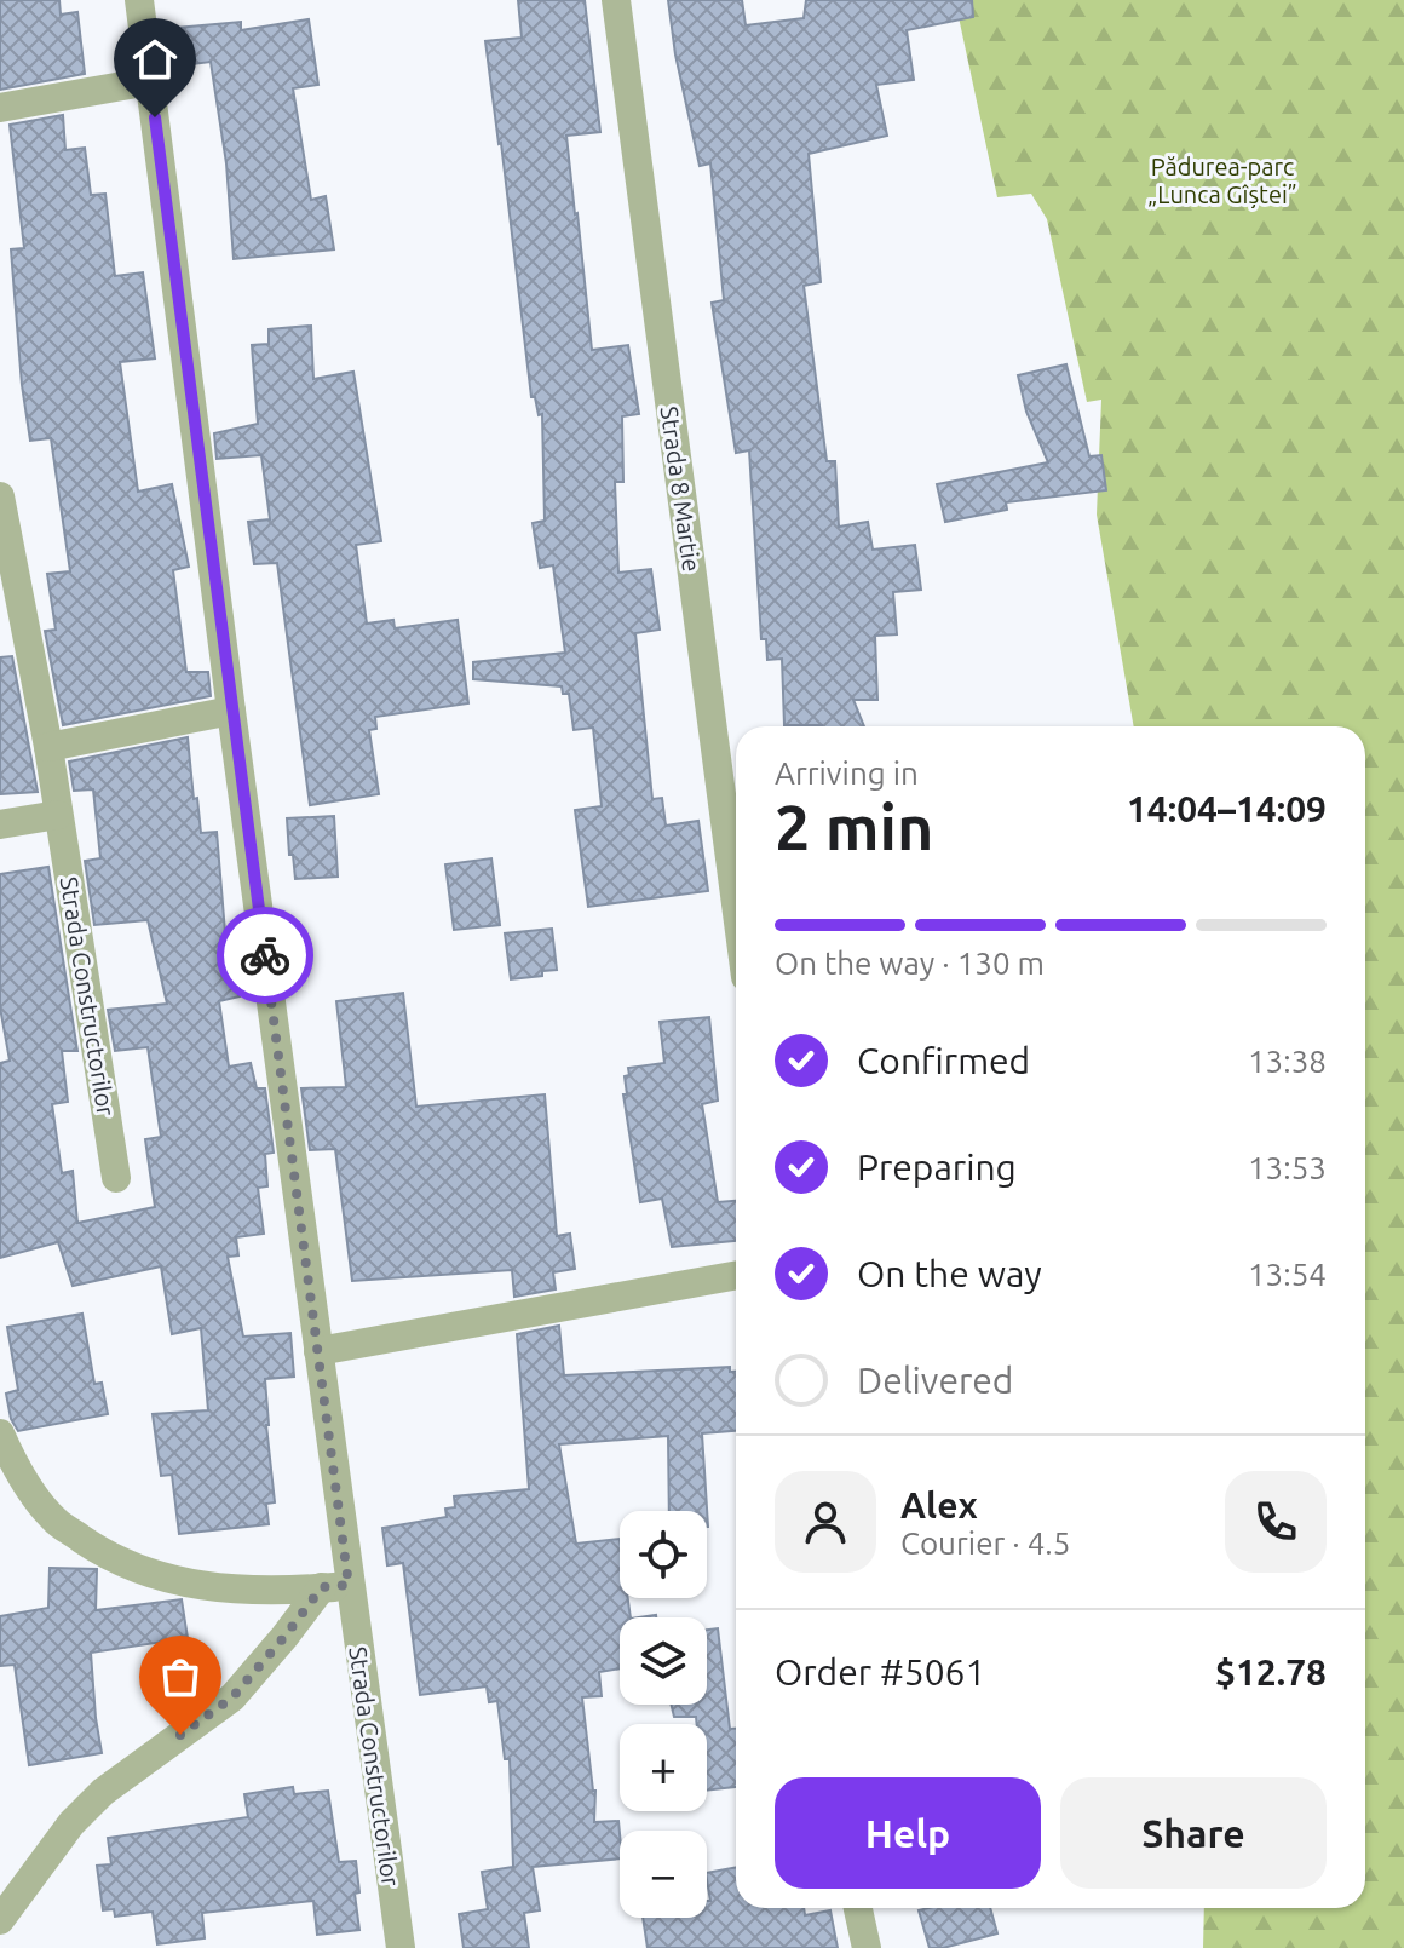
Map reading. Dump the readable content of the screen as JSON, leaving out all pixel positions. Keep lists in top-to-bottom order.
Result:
{
  "streets": {
    "street": ["Strada 8 Martie", "Strada Constructorilor"]
  },
  "parks": ["Pădurea-parc „Lunca Gîștei”"],
  "page": {
    "heading": ["2 min", "Arriving in", "14:04–14:09"],
    "panel": [
      "Alex",
      "Courier · 4.5",
      "Order #5061",
      "$12.78"
    ],
    "bar": "On the way · 130 m",
    "list": [
      ["Confirmed", "13:38"],
      ["Preparing", "13:53"],
      ["On the way", "13:54"],
      "Delivered"
    ],
    "map_buttons": ["+", "−"],
    "buttons": ["Help", "Share"]
  }
}
